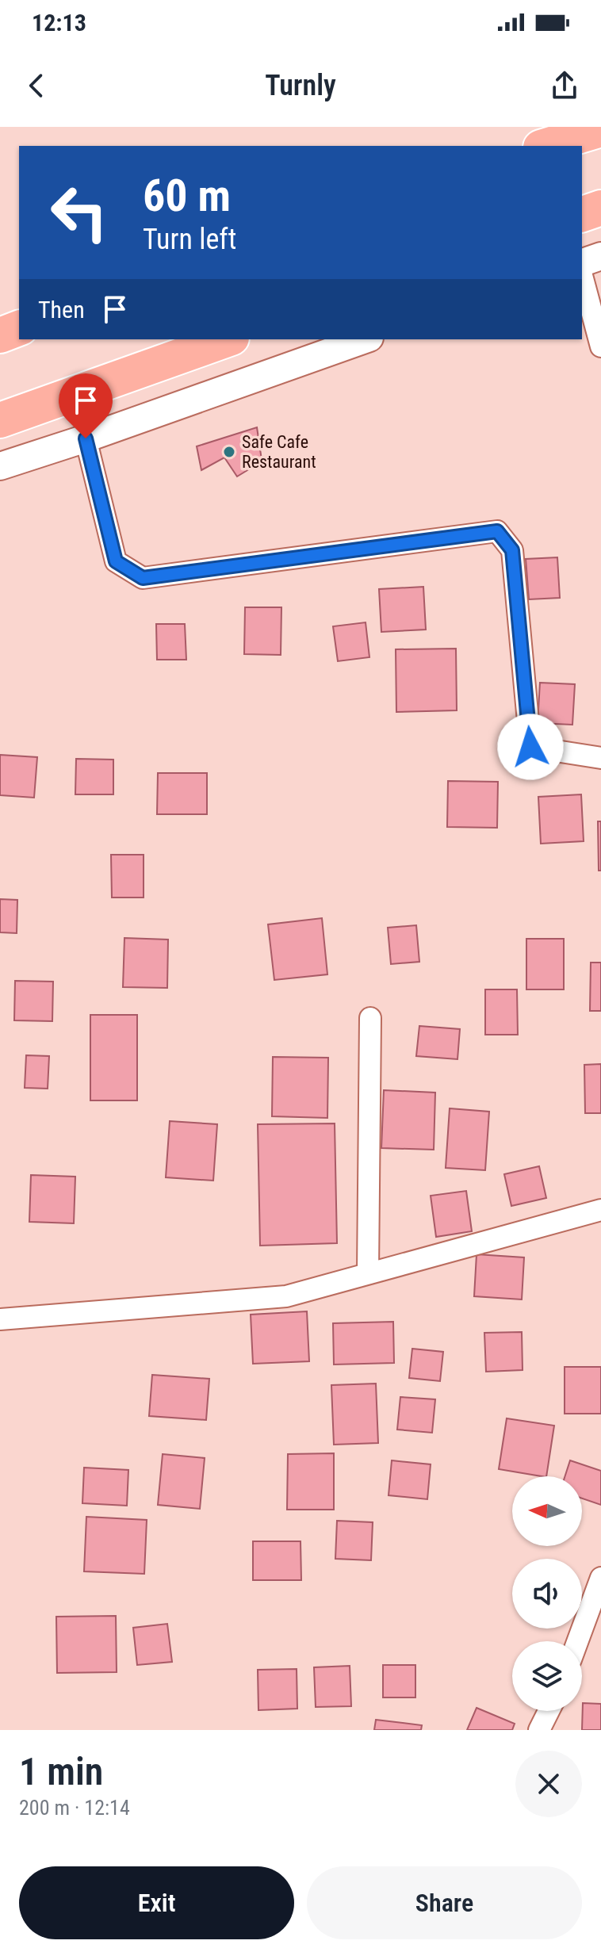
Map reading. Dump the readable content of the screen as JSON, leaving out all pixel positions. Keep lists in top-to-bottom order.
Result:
{
  "places": ["Safe Cafe Restaurant"],
  "north": "left",
  "page": {
    "status": "12:13",
    "header": "Turnly",
    "turn": ["60 m", "Turn left"],
    "then": "Then",
    "heading": ["1 min", "200 m · 12:14"],
    "buttons": ["Exit", "Share"]
  }
}
